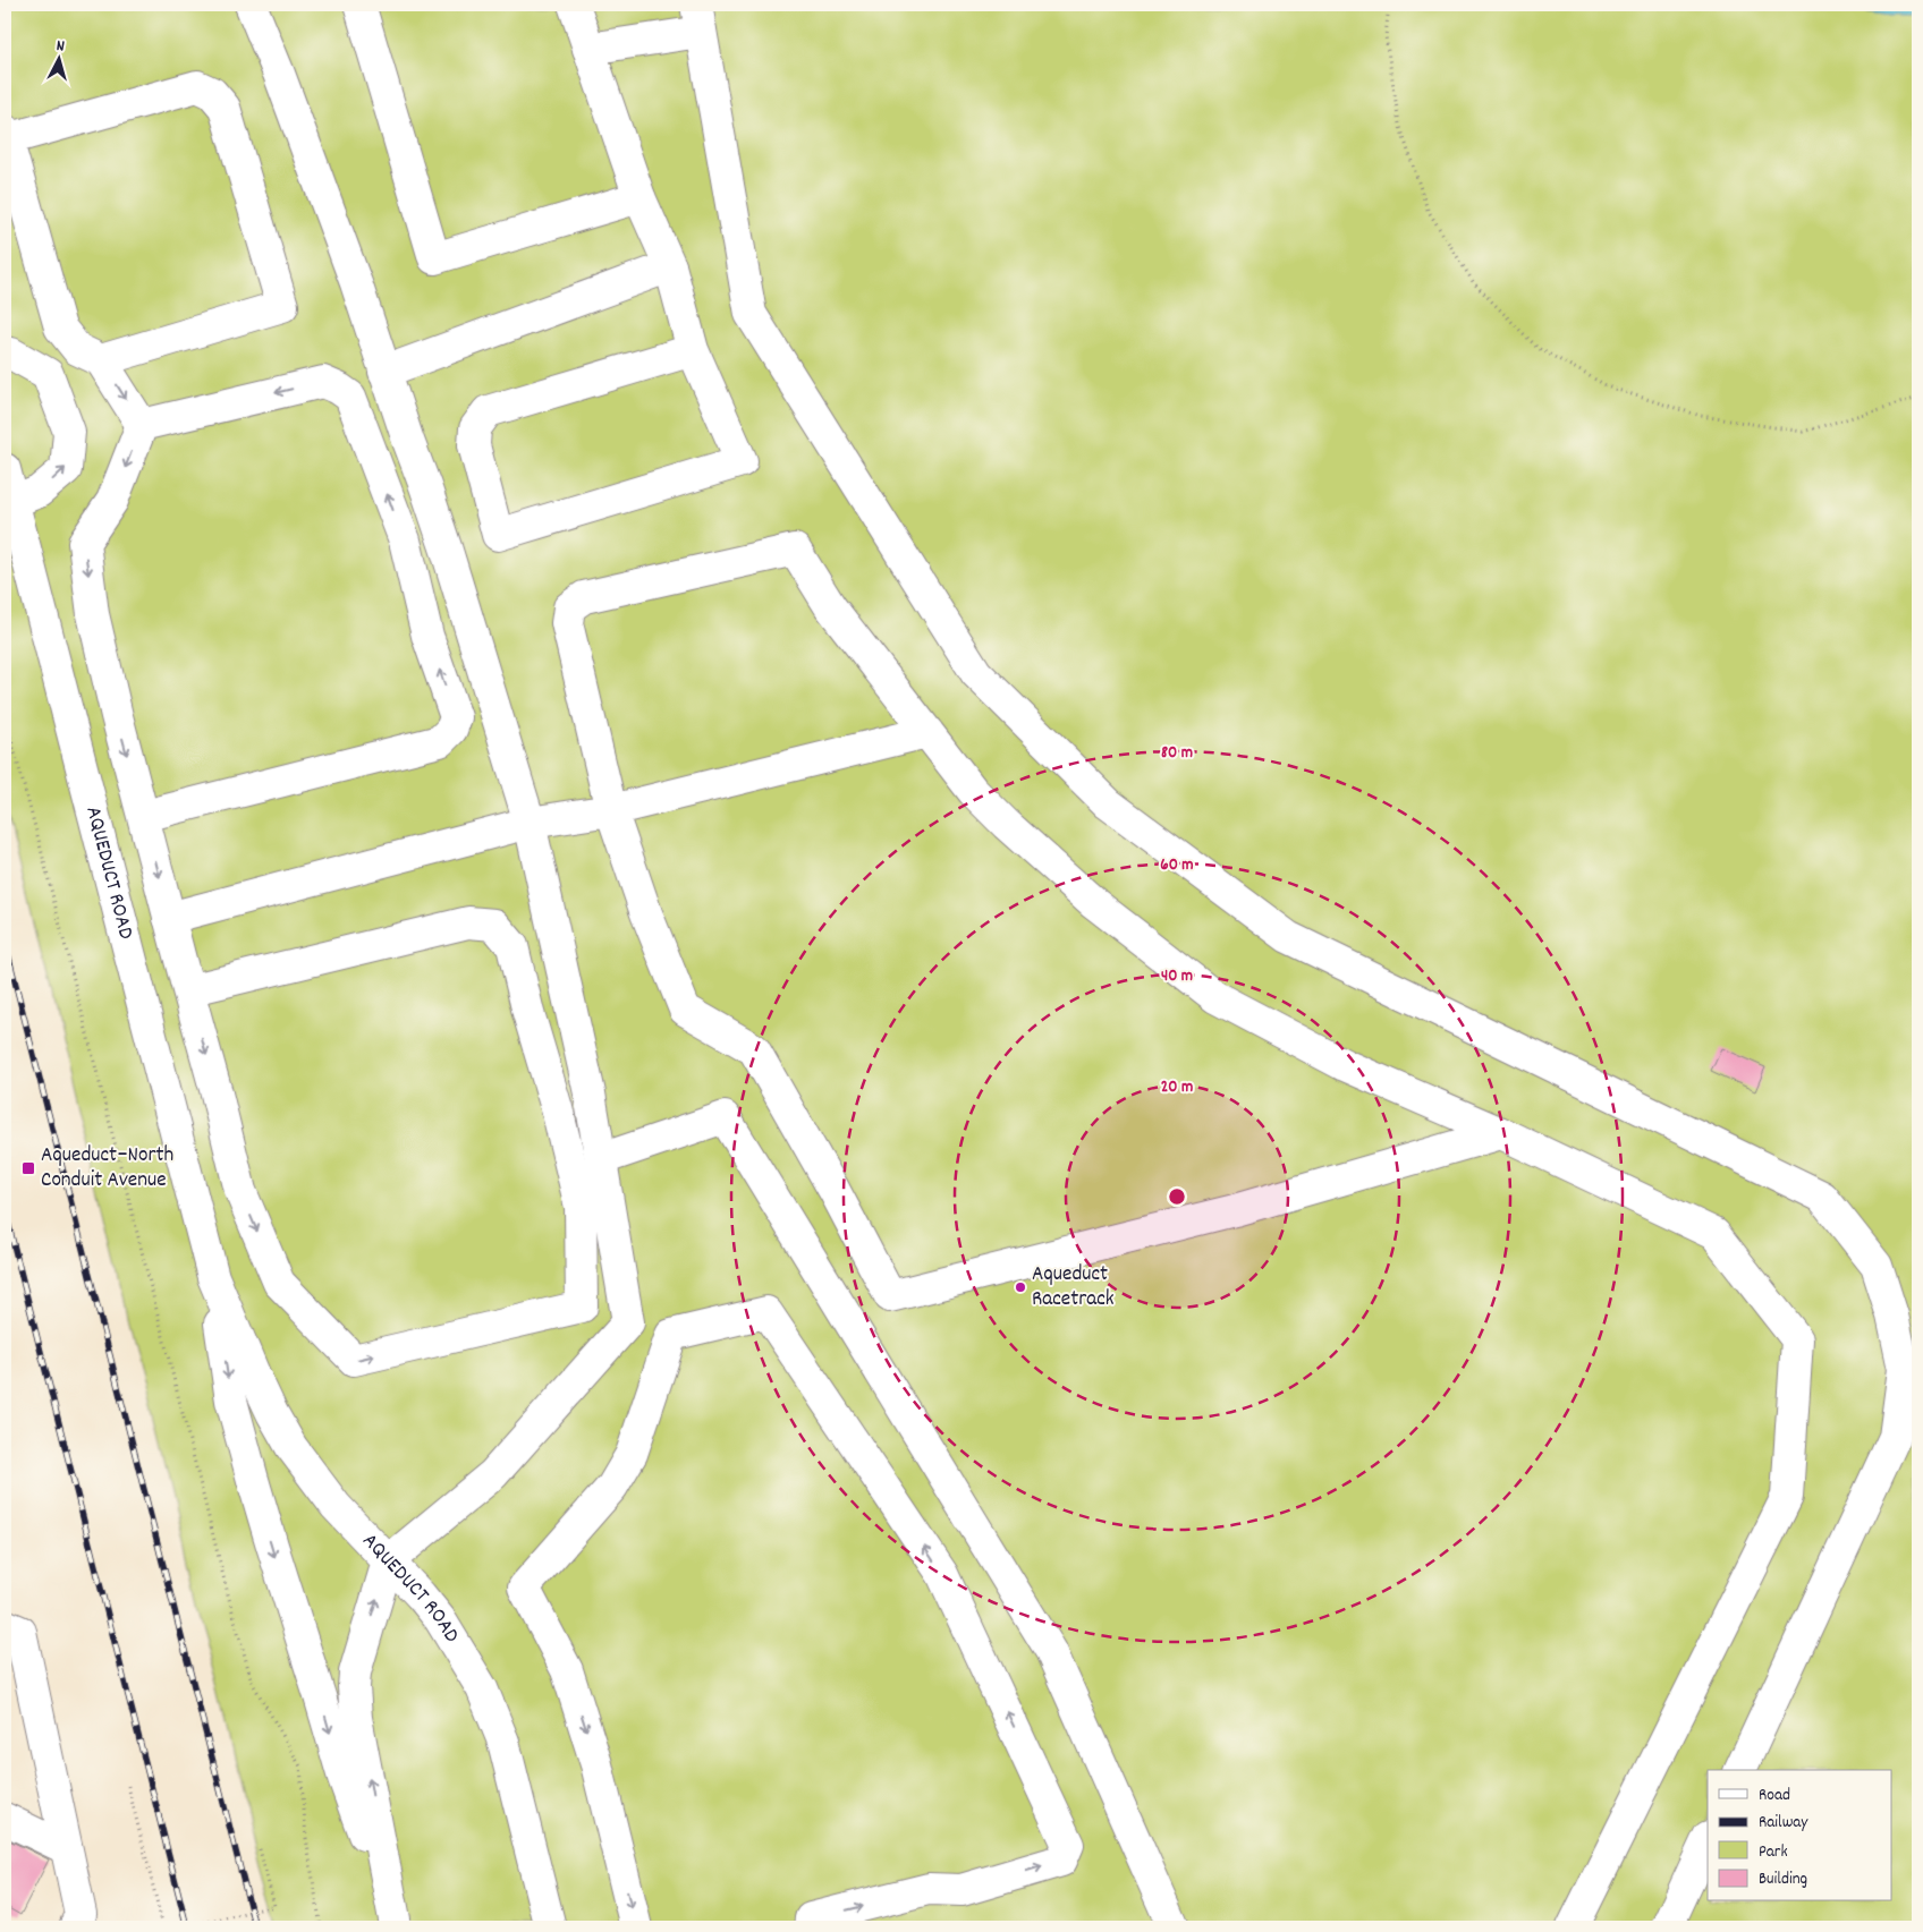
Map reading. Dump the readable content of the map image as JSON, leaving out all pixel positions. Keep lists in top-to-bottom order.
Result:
{
  "streets": {
    "street": ["AQUEDUCT ROAD"]
  },
  "places": {
    "transit": ["Aqueduct–North Conduit Avenue"],
    "other": ["Aqueduct Racetrack"]
  },
  "legend": [
    "Road",
    "Railway",
    "Park",
    "Building"
  ],
  "north": "top",
  "rings": [
    "80 m",
    "60 m",
    "40 m",
    "20 m"
  ]
}
